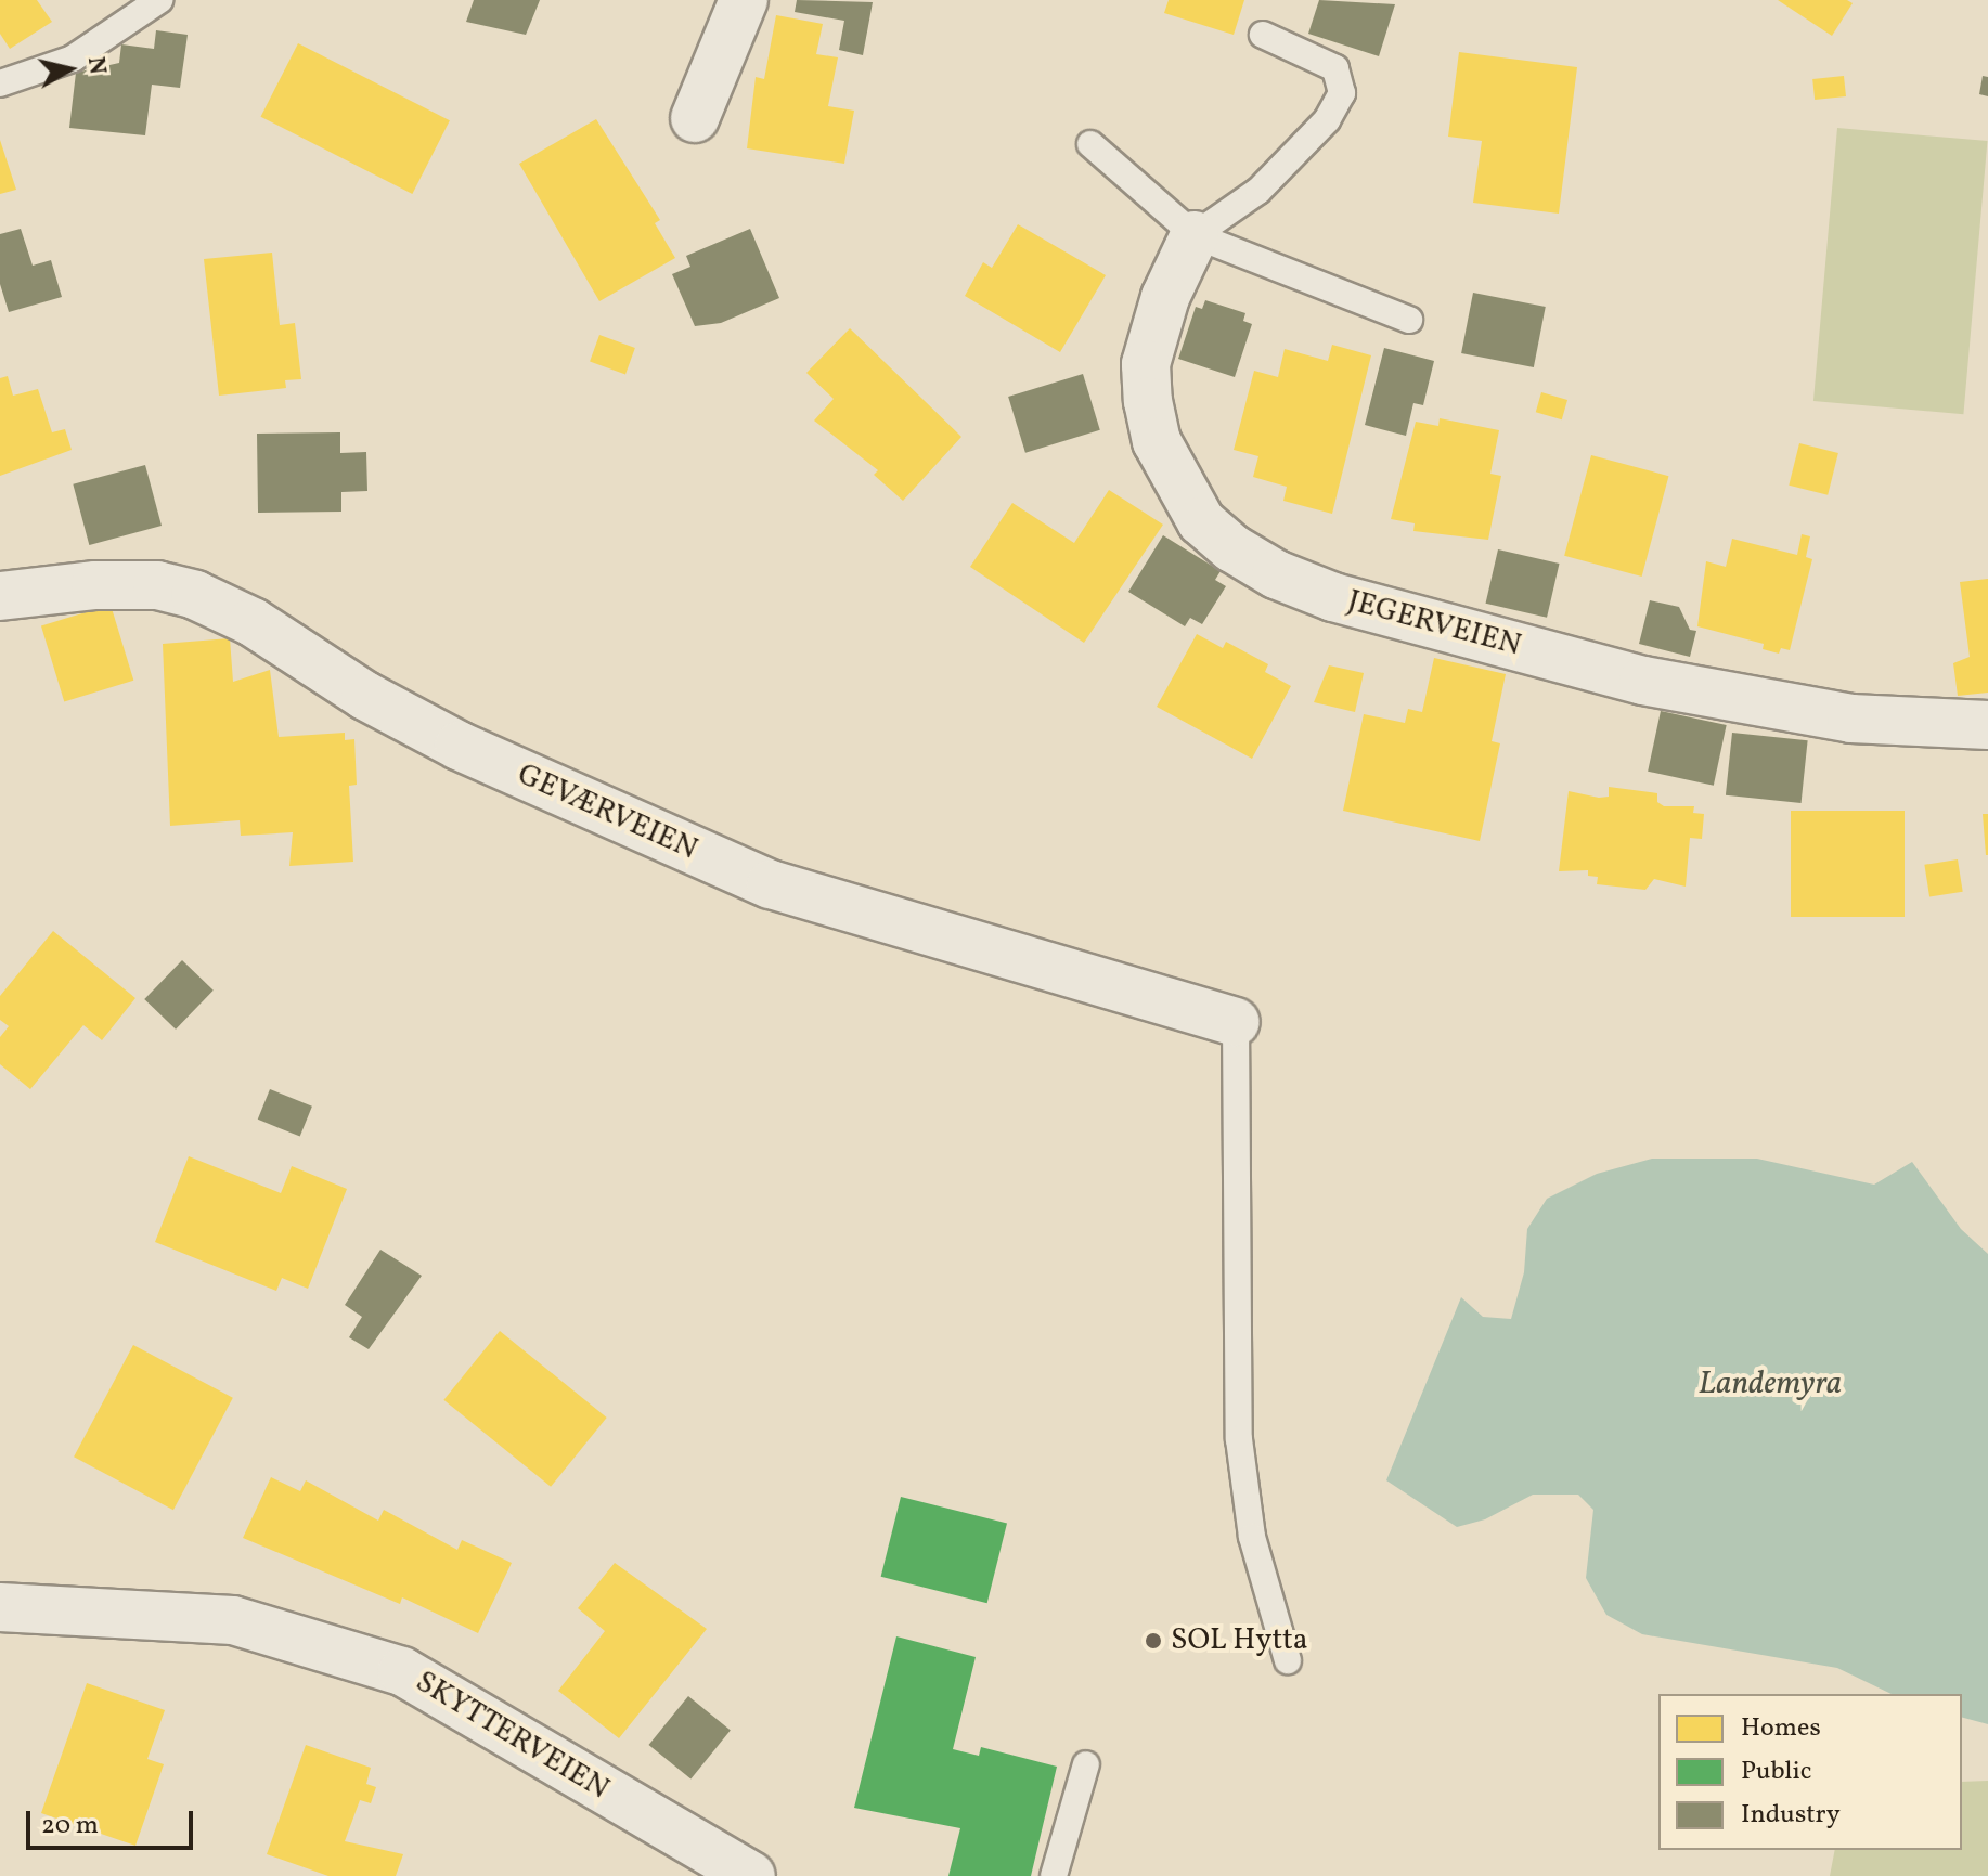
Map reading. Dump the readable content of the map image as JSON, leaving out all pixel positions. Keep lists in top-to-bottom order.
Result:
{
  "streets": {
    "street": ["JEGERVEIEN", "GEVÆRVEIEN", "SKYTTERVEIEN"]
  },
  "water": ["Landemyra"],
  "places": ["SOL Hytta"],
  "legend": ["Homes", "Public", "Industry"],
  "scale_bar": "20 m",
  "north": "right"
}
